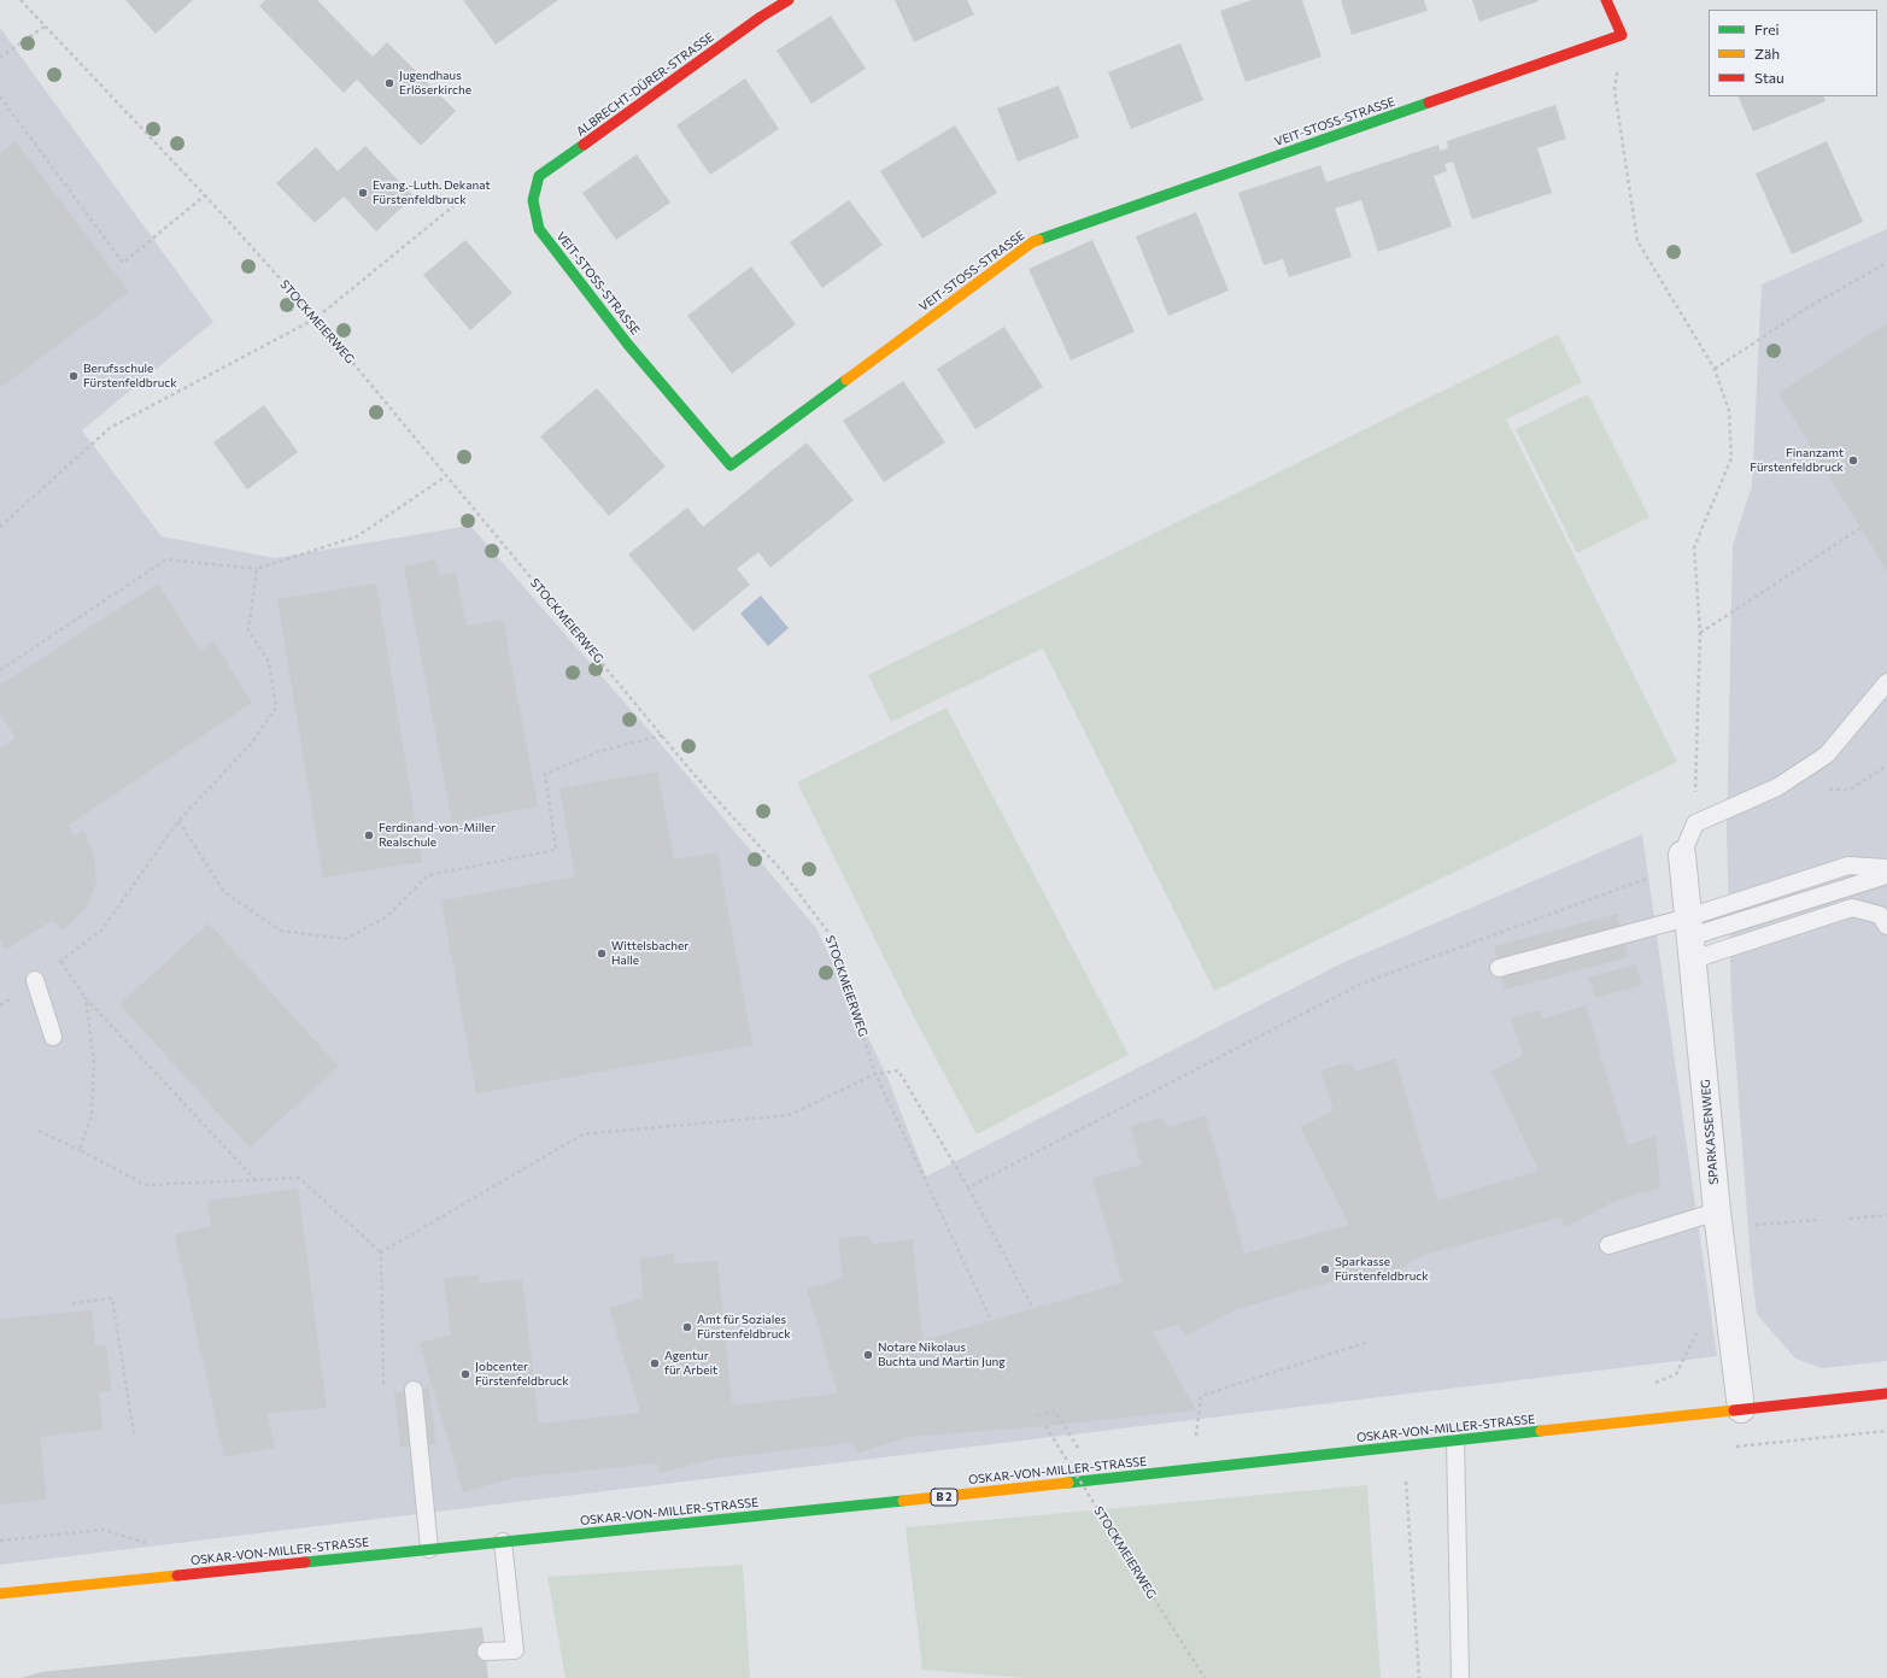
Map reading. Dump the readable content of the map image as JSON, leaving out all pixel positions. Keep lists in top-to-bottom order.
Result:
{
  "streets": {
    "main road": [
      "ALBRECHT-DÜRER-STRASSE",
      "VEIT-STOSS-STRASSE",
      "OSKAR-VON-MILLER-STRASSE",
      "B 2"
    ],
    "street": ["SPARKASSENWEG"],
    "path": ["STOCKMEIERWEG"]
  },
  "crossings": [
    ["ALBRECHT-DÜRER-STRASSE", "VEIT-STOSS-STRASSE"],
    ["SPARKASSENWEG", "OSKAR-VON-MILLER-STRASSE"]
  ],
  "places": [
    "Jugendhaus Erlöserkirche",
    "Evang.-Luth. Dekanat Fürstenfeldbruck",
    "Berufsschule Fürstenfeldbruck",
    "Finanzamt Fürstenfeldbruck",
    "Ferdinand-von-Miller Realschule",
    "Wittelsbacher Halle",
    "Sparkasse Fürstenfeldbruck",
    "Amt für Soziales Fürstenfeldbruck",
    "Notare Nikolaus Buchta und Martin Jung",
    "Agentur für Arbeit",
    "Jobcenter Fürstenfeldbruck"
  ],
  "legend": ["Frei", "Zäh", "Stau"]
}
